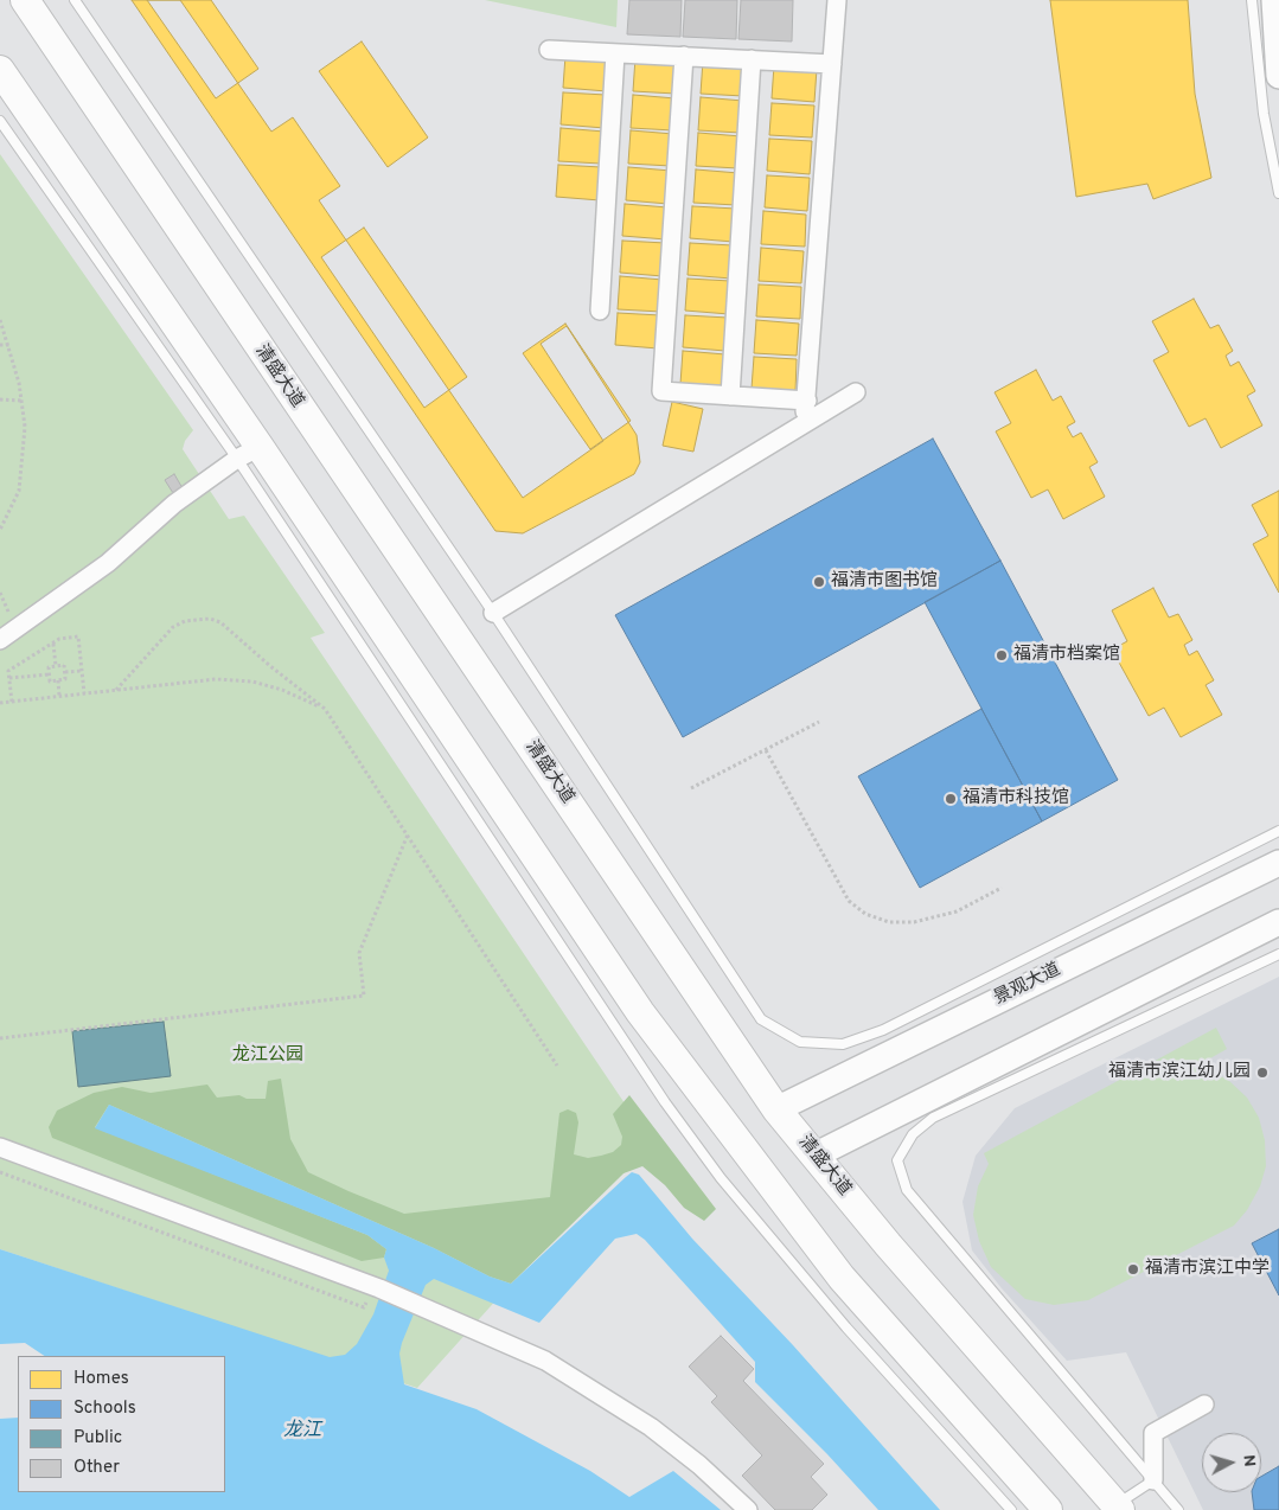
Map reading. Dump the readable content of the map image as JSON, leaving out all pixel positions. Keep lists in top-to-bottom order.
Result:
{
  "streets": {
    "main road": ["清盛大道"],
    "street": ["景观大道"]
  },
  "crossings": [
    ["清盛大道", "景观大道"]
  ],
  "water": ["龙江"],
  "parks": ["龙江公园"],
  "places": [
    "福清市图书馆",
    "福清市档案馆",
    "福清市科技馆",
    "福清市滨江幼儿园",
    "福清市滨江中学"
  ],
  "legend": [
    "Homes",
    "Schools",
    "Public",
    "Other"
  ],
  "north": "right"
}
